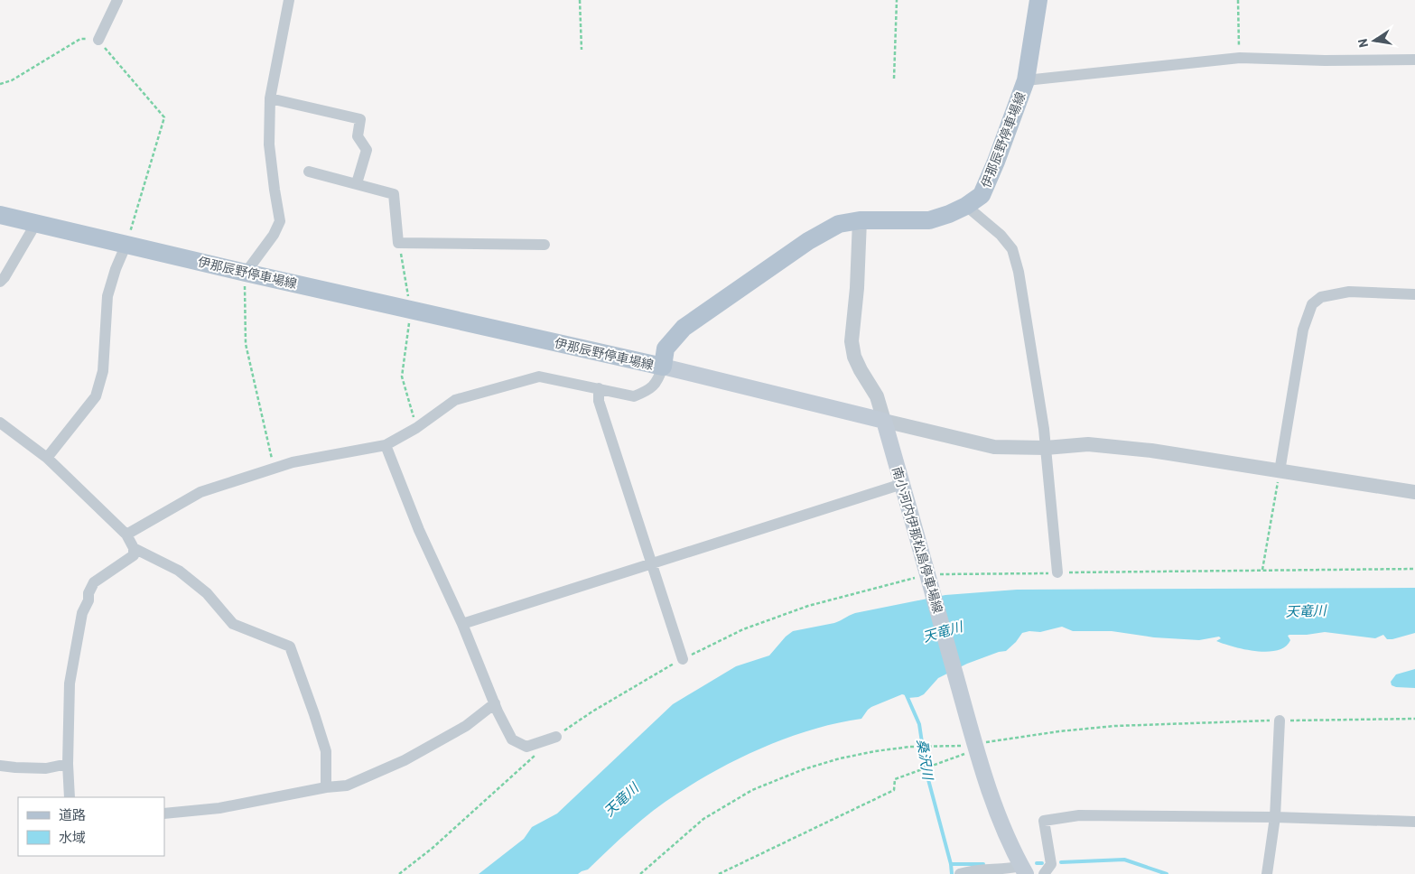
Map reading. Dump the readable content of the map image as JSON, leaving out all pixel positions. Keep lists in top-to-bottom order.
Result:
{
  "streets": {
    "main road": ["伊那辰野停車場線", "南小河内伊那松島停車場線"]
  },
  "water": ["天竜川", "桑沢川"],
  "legend": ["道路", "水域"],
  "north": "left"
}
